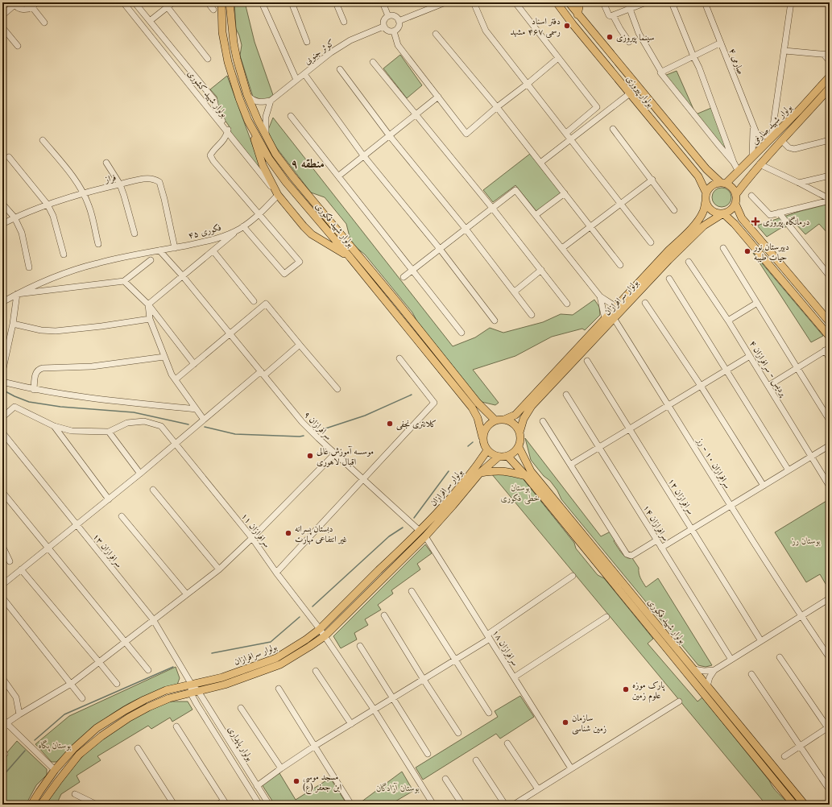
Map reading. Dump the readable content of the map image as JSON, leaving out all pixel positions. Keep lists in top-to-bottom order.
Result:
{
  "streets": {
    "main road": [
      "بولوار پیروزی",
      "بولوار شهید صارمی",
      "بولوار شهید فکوری",
      "بولوار سرافرازان"
    ],
    "street": [
      "کوثر جنوبی",
      "صارمی ۴",
      "بولوار شهید کشوری",
      "فراز",
      "فکوری ۴۵",
      "پردیس - سرافرازان ۴",
      "سرافرازان ۹",
      "سرافرازان ۱۰ - رز",
      "سرافرازان ۱۲",
      "سرافرازان ۱۴",
      "سرافرازان ۱۱",
      "سرافرازان ۱۳",
      "سرافرازان ۱۸",
      "بولوار پایداری"
    ]
  },
  "crossings": [
    ["بولوار پیروزی", "بولوار شهید صارمی"],
    ["بولوار پیروزی", "بولوار سرافرازان"],
    ["بولوار شهید کشوری", "فکوری ۴۵"],
    ["بولوار شهید صارمی", "بولوار سرافرازان"],
    ["فراز", "فکوری ۴۵"],
    ["بولوار شهید فکوری", "بولوار سرافرازان"],
    ["فکوری ۴۵", "سرافرازان ۹"],
    ["بولوار سرافرازان", "سرافرازان ۹"],
    ["بولوار سرافرازان", "سرافرازان ۱۰ - رز"],
    ["بولوار سرافرازان", "سرافرازان ۱۱"],
    ["بولوار سرافرازان", "سرافرازان ۱۳"],
    ["بولوار سرافرازان", "سرافرازان ۱۸"],
    ["بولوار سرافرازان", "بولوار پایداری"],
    ["سرافرازان ۹", "سرافرازان ۱۸"]
  ],
  "districts": ["منطقه ۹"],
  "parks": [
    "بوستان خطی فکوری",
    "بوستان رز",
    "بوستان پگاه",
    "بوستان آزادگان"
  ],
  "places": {
    "other": [
      "دفتر اسناد رسمی ۴۶۷ مشهد",
      "سینما پیروزی",
      "دبیرستان نور حیات طیبه",
      "کلانتری نجفی",
      "موسسه آموزش عالی اقبال لاهوری",
      "دبستان پسرانه غیر انتفاعی مهارت",
      "پارک موزه علوم زمین",
      "سازمان زمین شناسی",
      "مسجد موسی ابن جعفر (ع)"
    ],
    "health": ["درمانگاه پیروزی"]
  }
}
